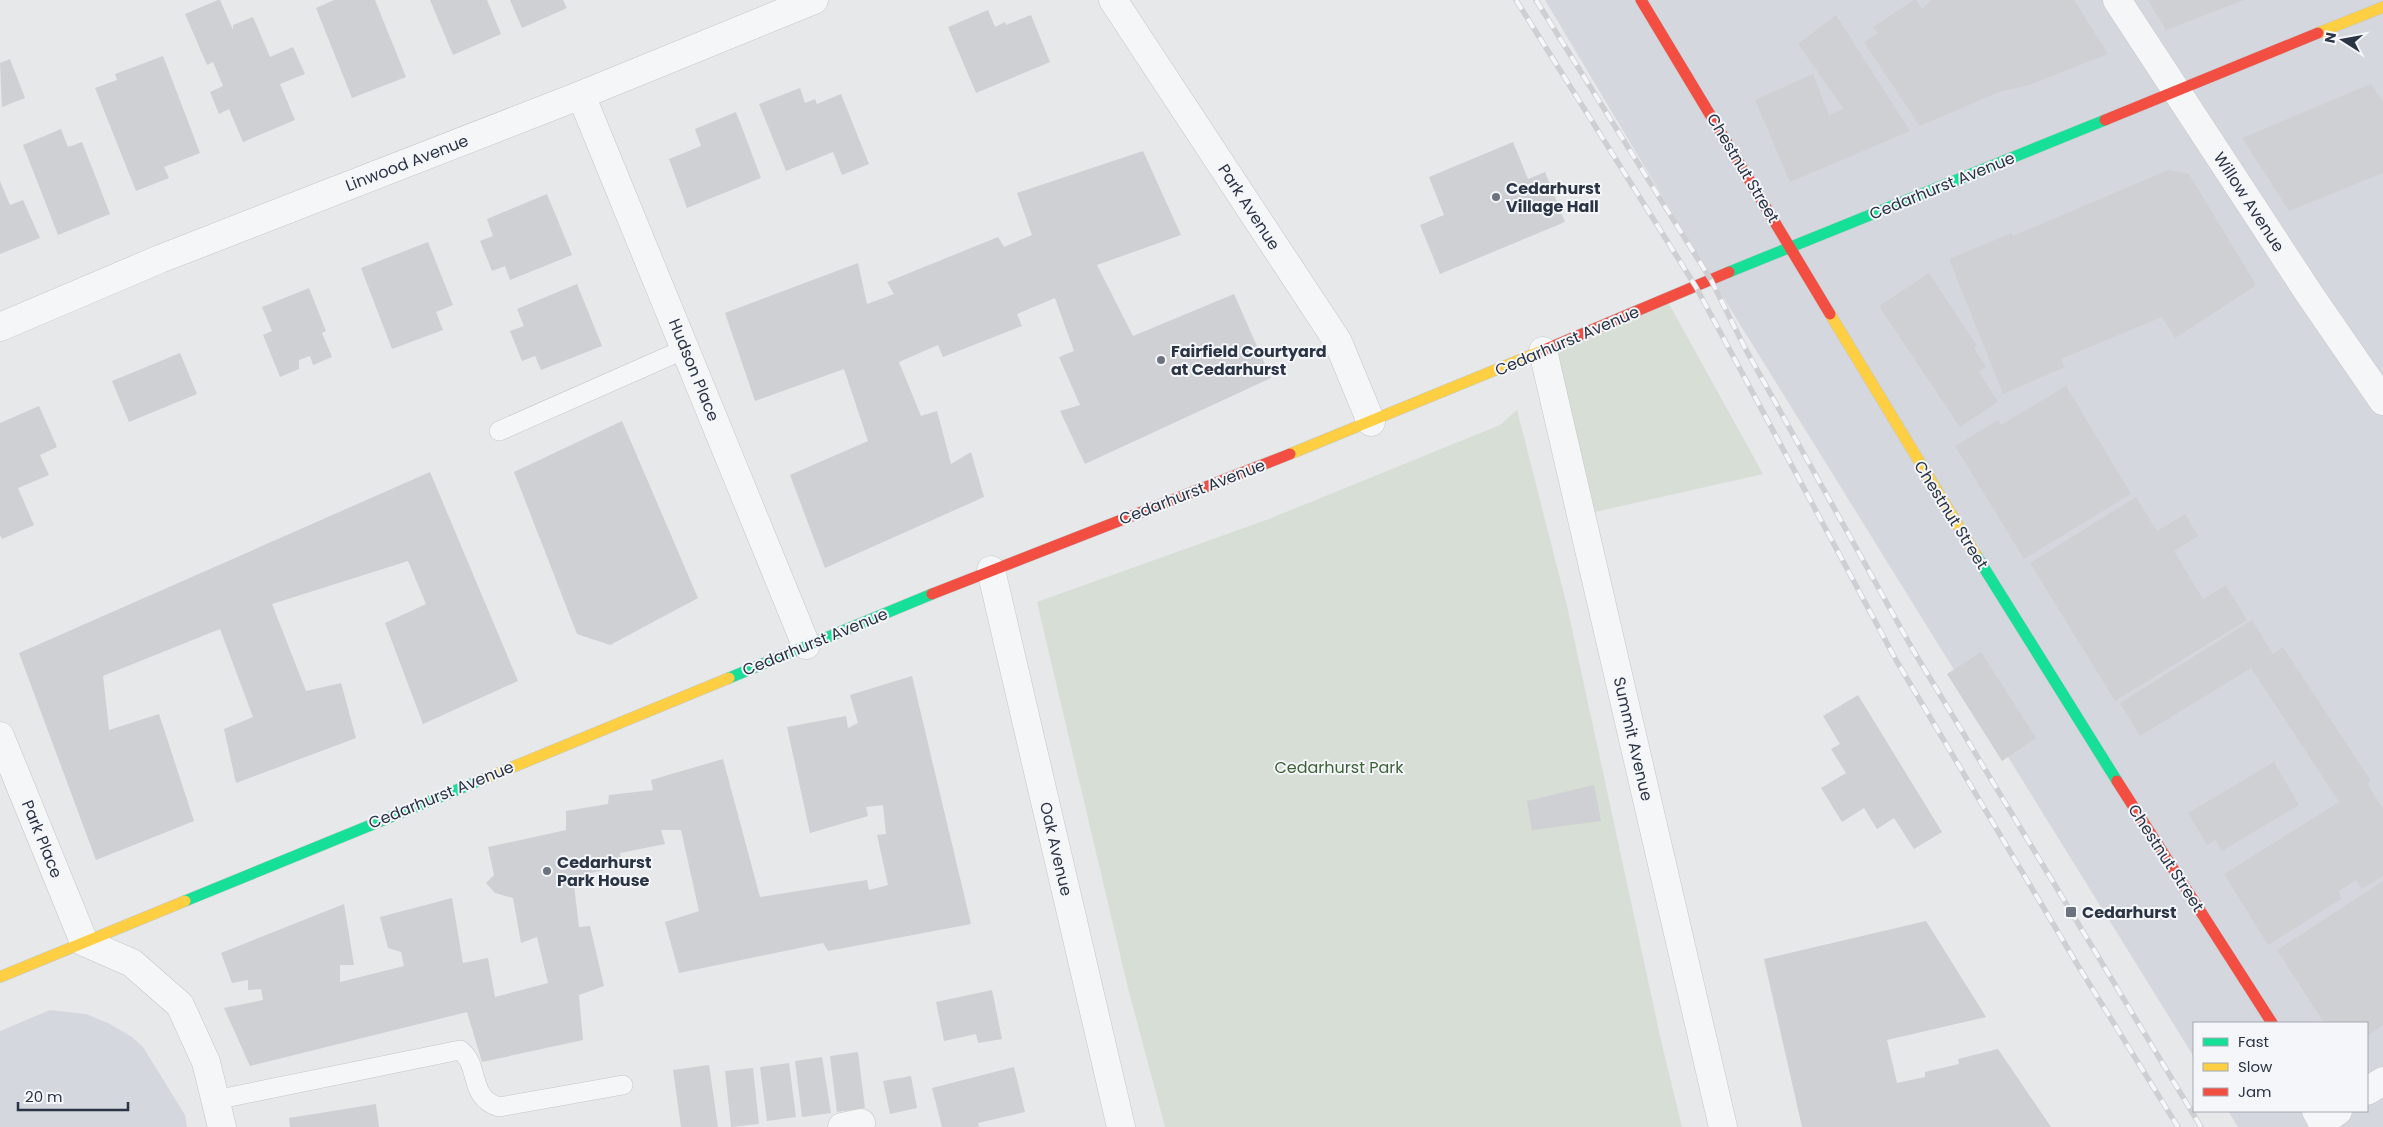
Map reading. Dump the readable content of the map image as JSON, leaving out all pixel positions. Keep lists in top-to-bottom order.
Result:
{
  "streets": {
    "street": [
      "Linwood Avenue",
      "Chestnut Street",
      "Cedarhurst Avenue",
      "Willow Avenue",
      "Park Avenue",
      "Hudson Place",
      "Summit Avenue",
      "Park Place",
      "Oak Avenue"
    ]
  },
  "crossings": [
    ["Linwood Avenue", "Hudson Place"],
    ["Chestnut Street", "Cedarhurst Avenue"],
    ["Cedarhurst Avenue", "Willow Avenue"],
    ["Cedarhurst Avenue", "Park Avenue"],
    ["Cedarhurst Avenue", "Hudson Place"],
    ["Cedarhurst Avenue", "Summit Avenue"],
    ["Cedarhurst Avenue", "Park Place"],
    ["Cedarhurst Avenue", "Oak Avenue"]
  ],
  "parks": ["Cedarhurst Park"],
  "places": {
    "other": ["Cedarhurst Village Hall", "Fairfield Courtyard at Cedarhurst", "Cedarhurst Park House"],
    "transit": ["Cedarhurst"]
  },
  "legend": ["Fast", "Slow", "Jam"],
  "scale_bar": "20 m",
  "north": "left"
}
